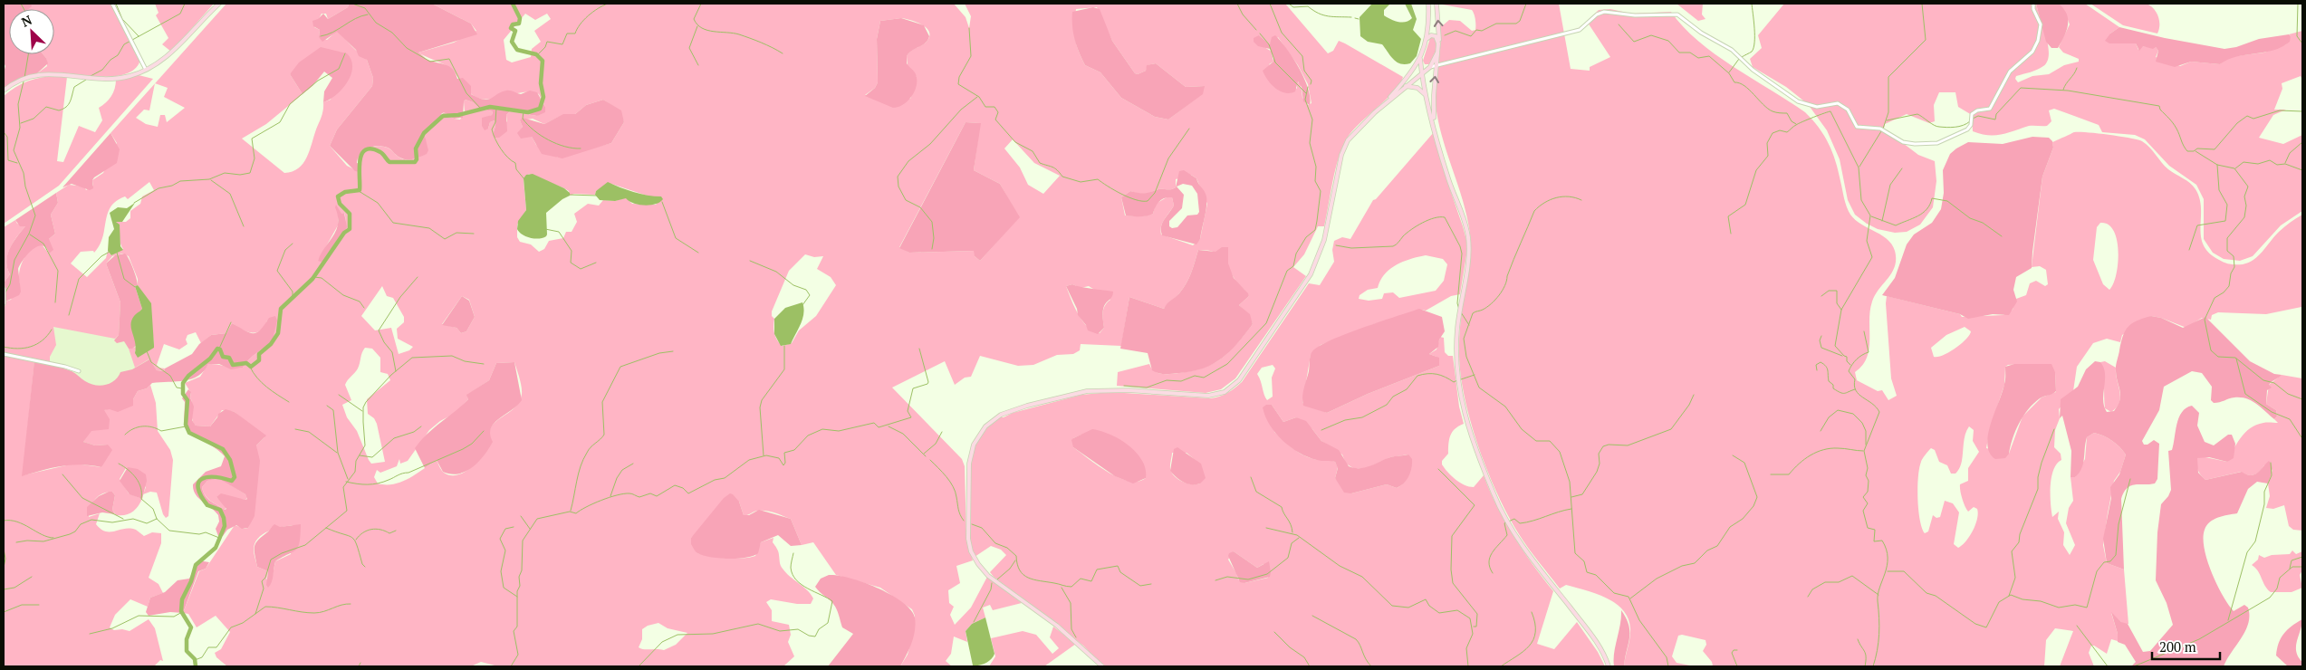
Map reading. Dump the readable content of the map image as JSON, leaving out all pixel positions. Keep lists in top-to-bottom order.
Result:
{
  "scale_bar": "200 m",
  "north": "top left"
}
